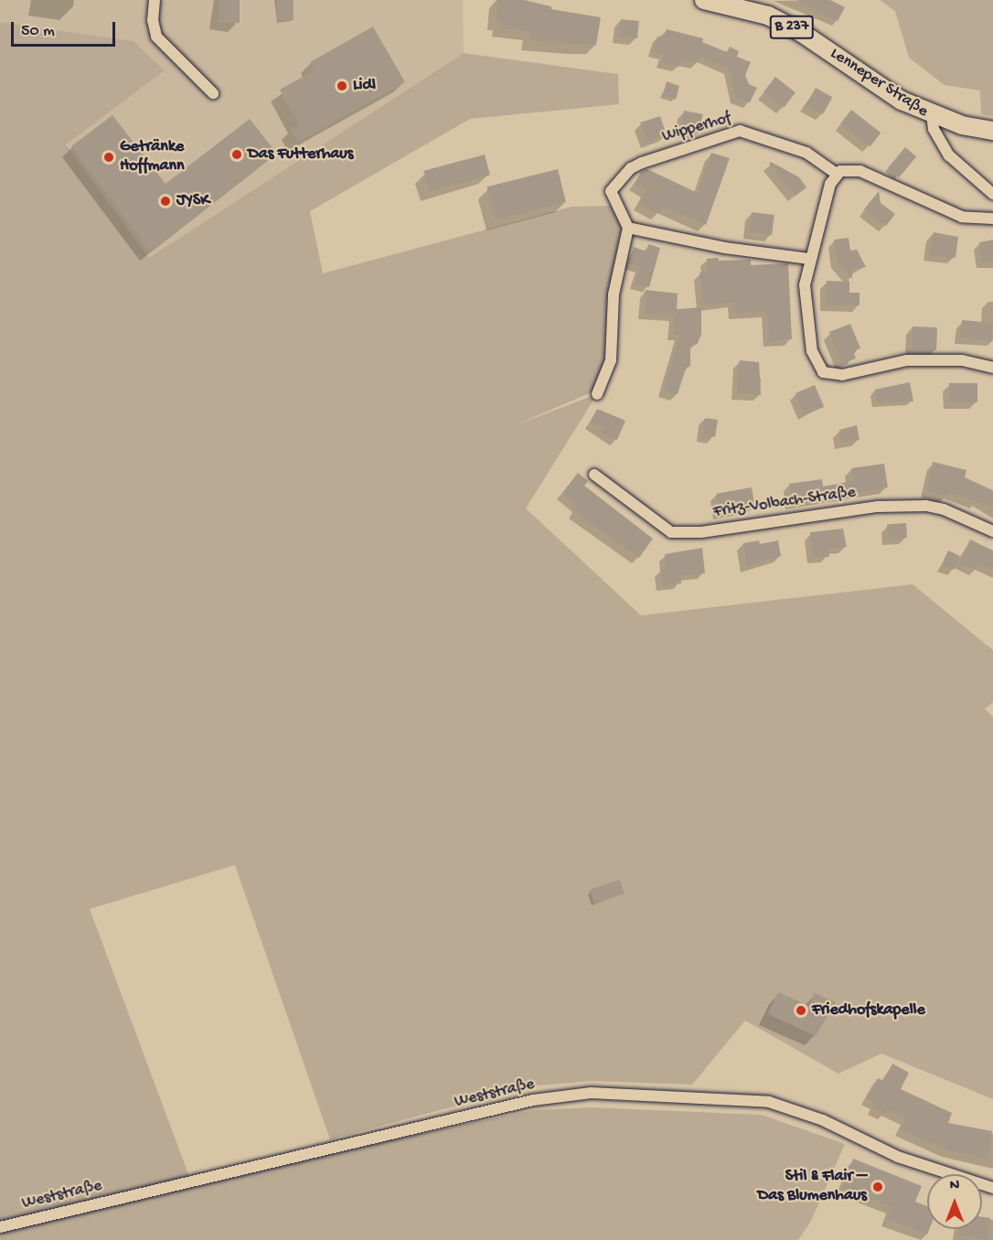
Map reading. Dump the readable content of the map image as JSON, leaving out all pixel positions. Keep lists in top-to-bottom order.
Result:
{
  "streets": {
    "main road": ["B 237", "Lenneper Straße"],
    "street": ["Wipperhof", "Fritz-Volbach-Straße", "Weststraße"]
  },
  "crossings": [
    ["B 237", "Lenneper Straße"]
  ],
  "places": [
    "Lidl",
    "Das Futterhaus",
    "Getränke Hoffmann",
    "JYSK",
    "Friedhofskapelle",
    "Stil & Flair – Das Blumenhaus"
  ],
  "scale_bar": "50 m",
  "north": "top"
}
